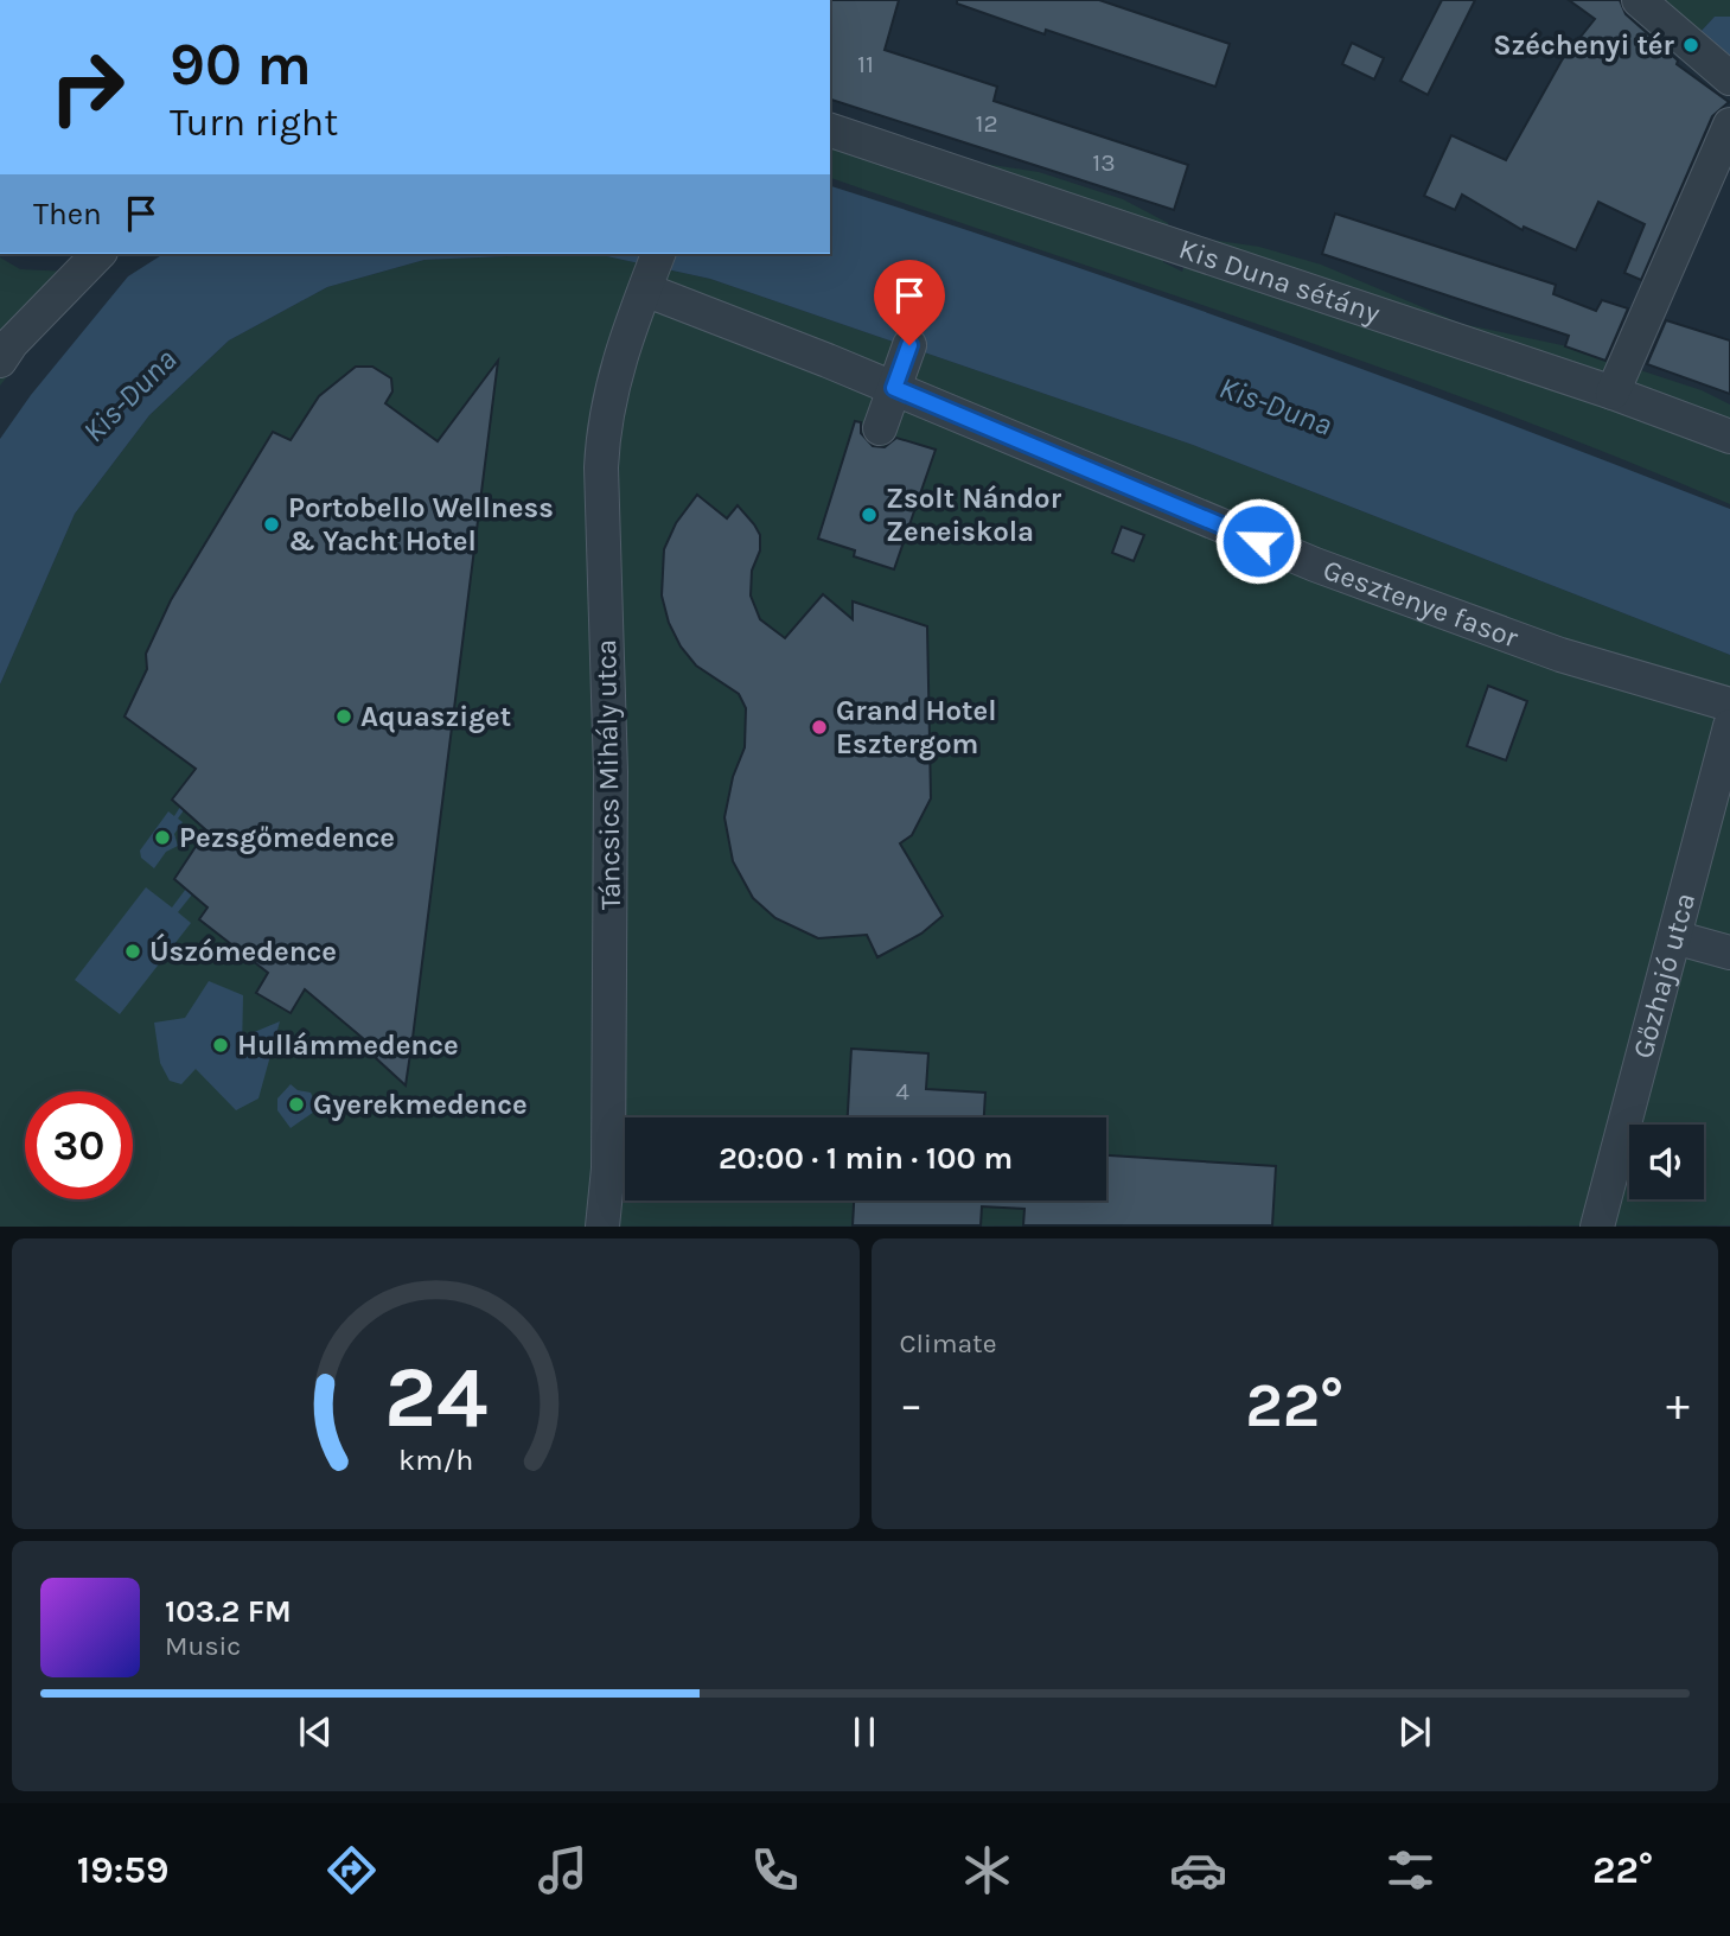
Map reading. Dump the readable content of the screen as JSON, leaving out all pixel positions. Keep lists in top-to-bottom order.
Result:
{
  "streets": {
    "street": [
      "Kis Duna sétány",
      "Gesztenye fasor",
      "Táncsics Mihály utca",
      "Gőzhajó utca"
    ]
  },
  "water": ["Kis-Duna"],
  "places": [
    "Széchenyi tér",
    "Zsolt Nándor Zeneiskola",
    "Portobello Wellness & Yacht Hotel",
    "Aquasziget",
    "Grand Hotel Esztergom",
    "Pezsgőmedence",
    "Úszómedence",
    "Hullámmedence",
    "Gyerekmedence"
  ],
  "house_numbers": [
    "11",
    "12",
    "13",
    "4"
  ],
  "page": {
    "turn": ["90 m", "Turn right"],
    "then": "Then",
    "limit": "30",
    "trip": "20:00 · 1 min · 100 m",
    "tile": "Climate",
    "heat": ["−", "22°", "+"],
    "song": ["103.2 FM", "Music"],
    "tabs": ["19:59", "22°"],
    "gauge": ["24", "km/h"]
  }
}
